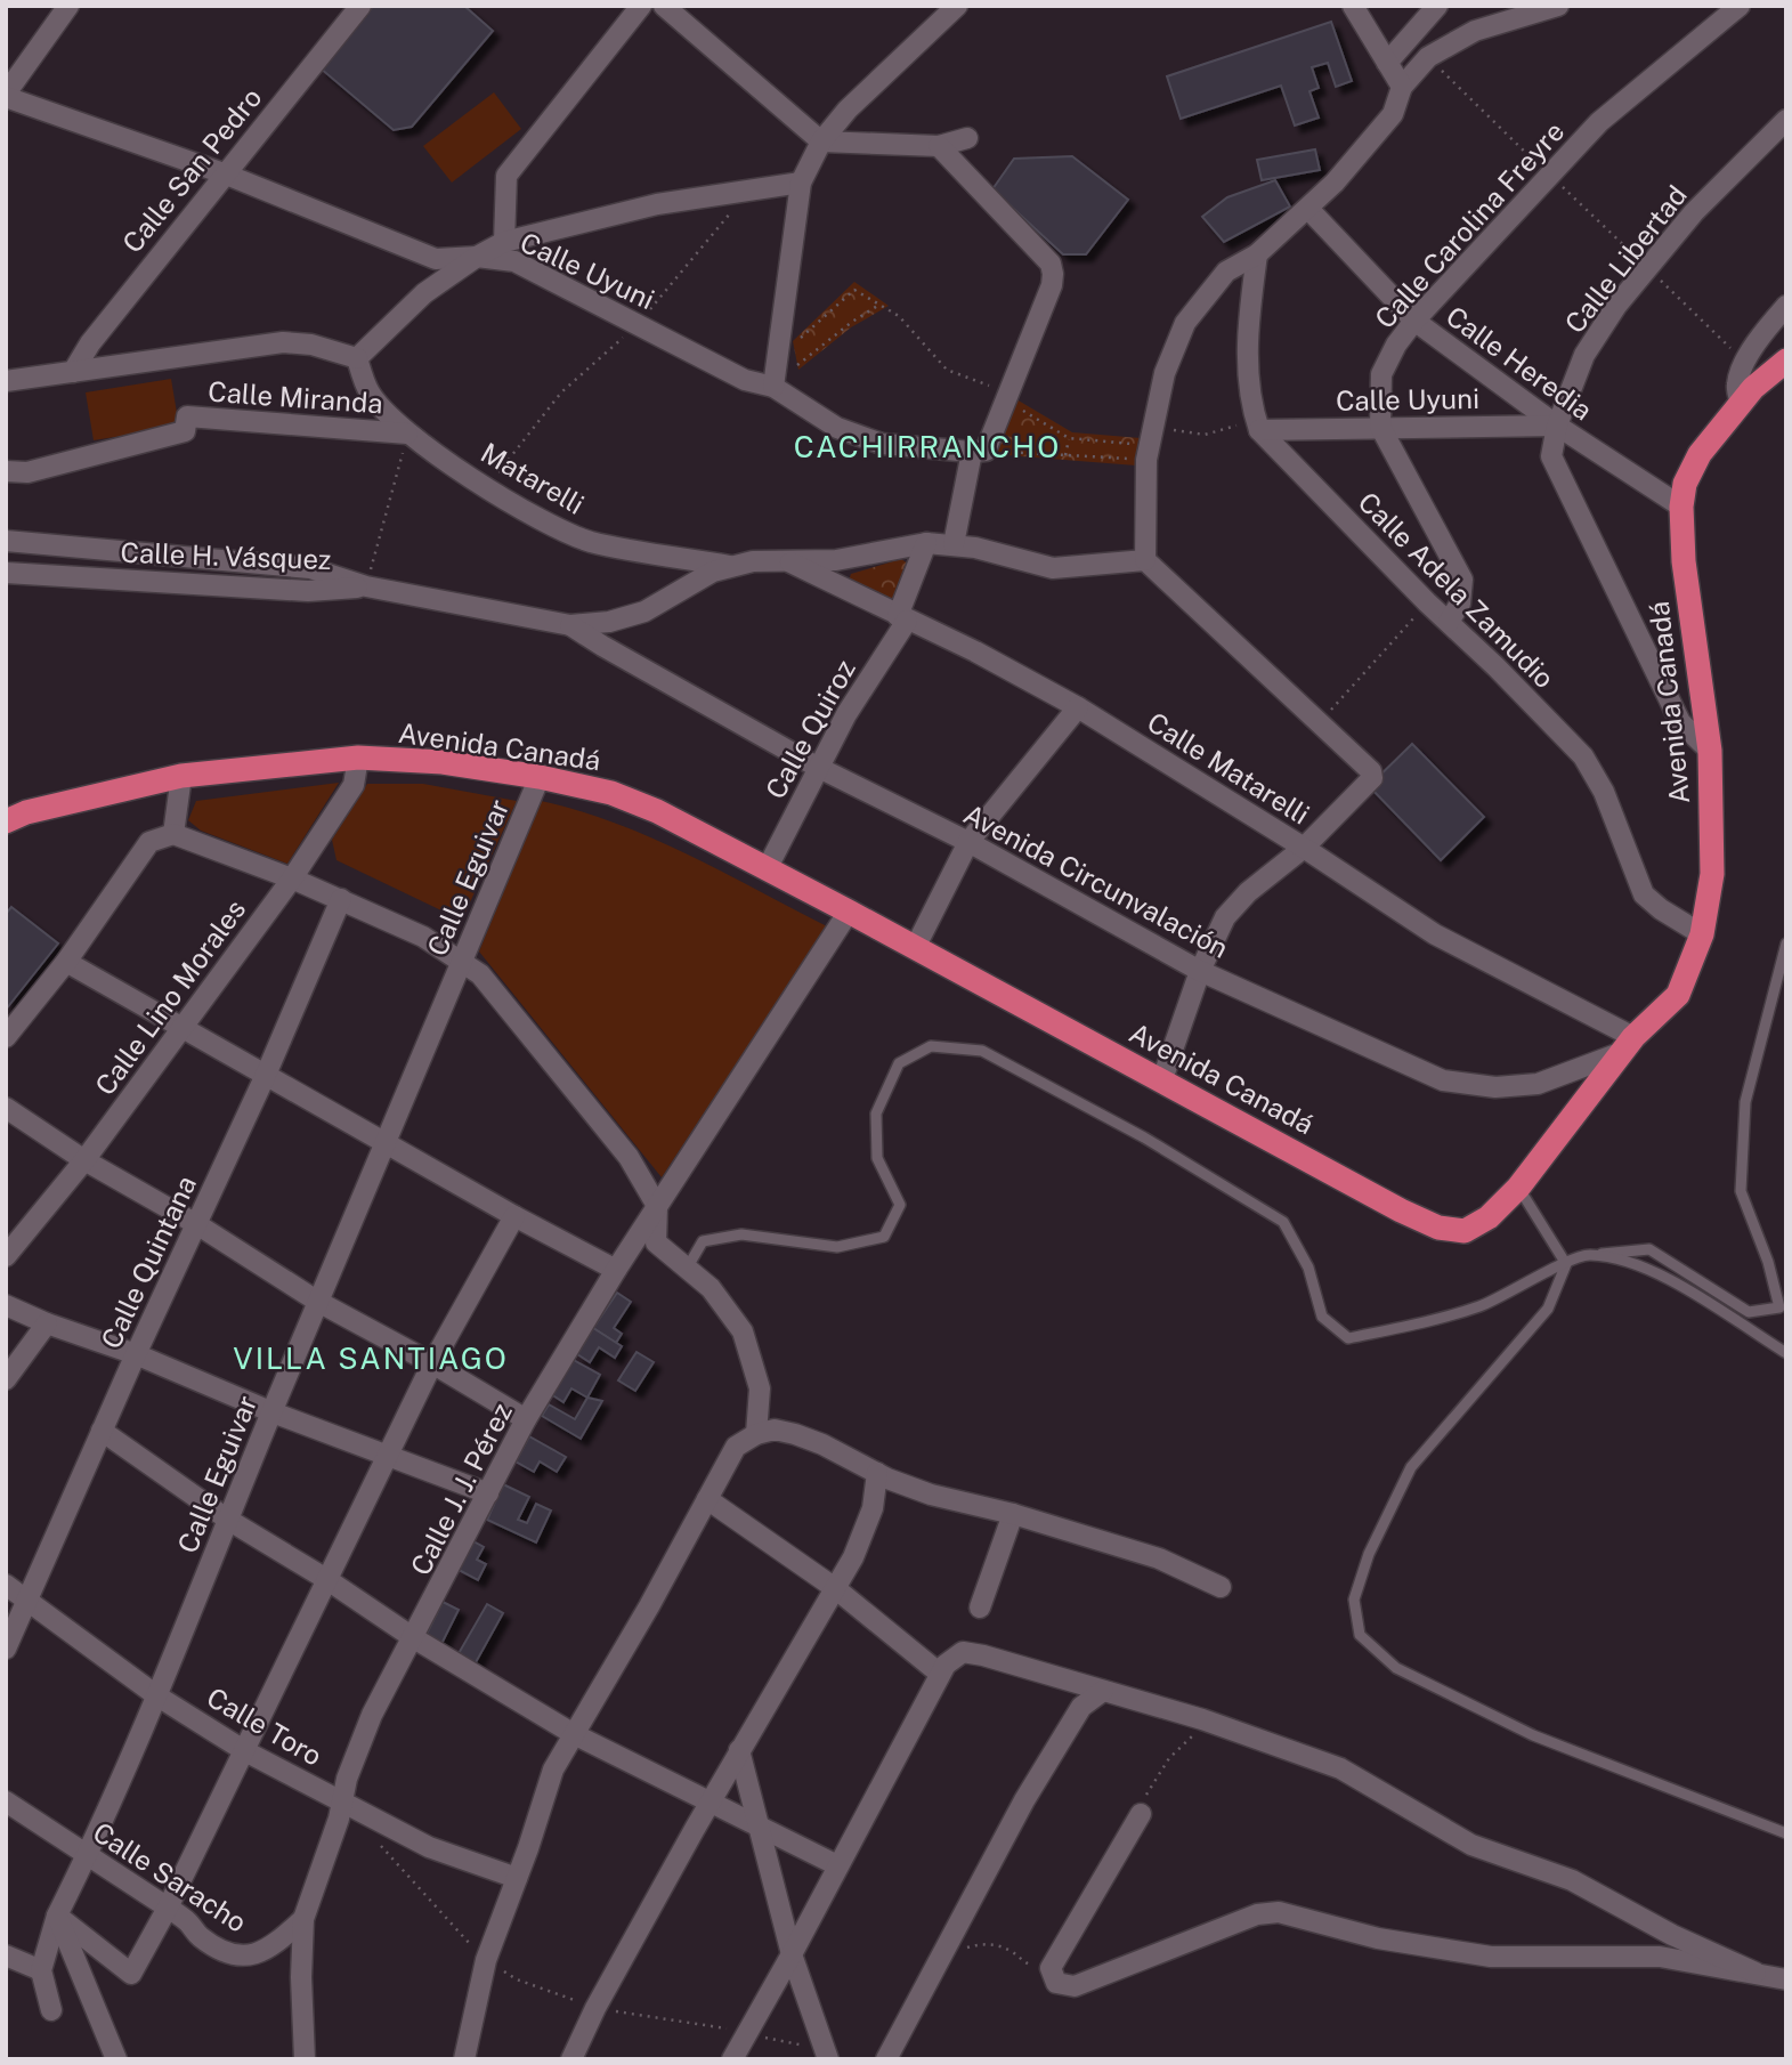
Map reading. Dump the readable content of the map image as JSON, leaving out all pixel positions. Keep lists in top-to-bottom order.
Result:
{
  "streets": {
    "highway": ["Avenida Canadá"],
    "street": [
      "Calle San Pedro",
      "Calle Carolina Freyre",
      "Calle Libertad",
      "Calle Uyuni",
      "Calle Heredia",
      "Calle Miranda",
      "Matarelli",
      "Calle H. Vásquez",
      "Calle Adela Zamudio",
      "Calle Quiroz",
      "Calle Matarelli",
      "Calle Eguivar",
      "Avenida Circunvalación",
      "Calle Lino Morales",
      "Calle Quintana",
      "Calle J. J. Pérez",
      "Calle Toro",
      "Calle Saracho"
    ]
  },
  "crossings": [
    ["Calle San Pedro", "Calle Uyuni"],
    ["Calle Carolina Freyre", "Calle Uyuni"],
    ["Calle Carolina Freyre", "Calle Heredia"],
    ["Calle Carolina Freyre", "Calle Adela Zamudio"],
    ["Calle Libertad", "Calle Uyuni"],
    ["Calle Libertad", "Calle Heredia"],
    ["Calle Libertad", "Avenida Canadá"],
    ["Calle Uyuni", "Calle Heredia"],
    ["Calle Uyuni", "Calle Adela Zamudio"],
    ["Calle Heredia", "Avenida Canadá"],
    ["Calle Miranda", "Matarelli"],
    ["Calle Adela Zamudio", "Avenida Canadá"],
    ["Avenida Canadá", "Calle Quiroz"],
    ["Avenida Canadá", "Calle Matarelli"],
    ["Avenida Canadá", "Calle Eguivar"],
    ["Avenida Canadá", "Avenida Circunvalación"],
    ["Avenida Canadá", "Calle Lino Morales"],
    ["Avenida Canadá", "Calle J. J. Pérez"],
    ["Calle Quiroz", "Calle Matarelli"],
    ["Calle Quiroz", "Avenida Circunvalación"],
    ["Calle Matarelli", "Avenida Circunvalación"],
    ["Calle Eguivar", "Calle Toro"],
    ["Calle Eguivar", "Calle Saracho"],
    ["Calle Quintana", "Calle Toro"],
    ["Calle J. J. Pérez", "Calle Toro"],
    ["Calle J. J. Pérez", "Calle Saracho"]
  ],
  "districts": ["CACHIRRANCHO", "VILLA SANTIAGO"]
}
